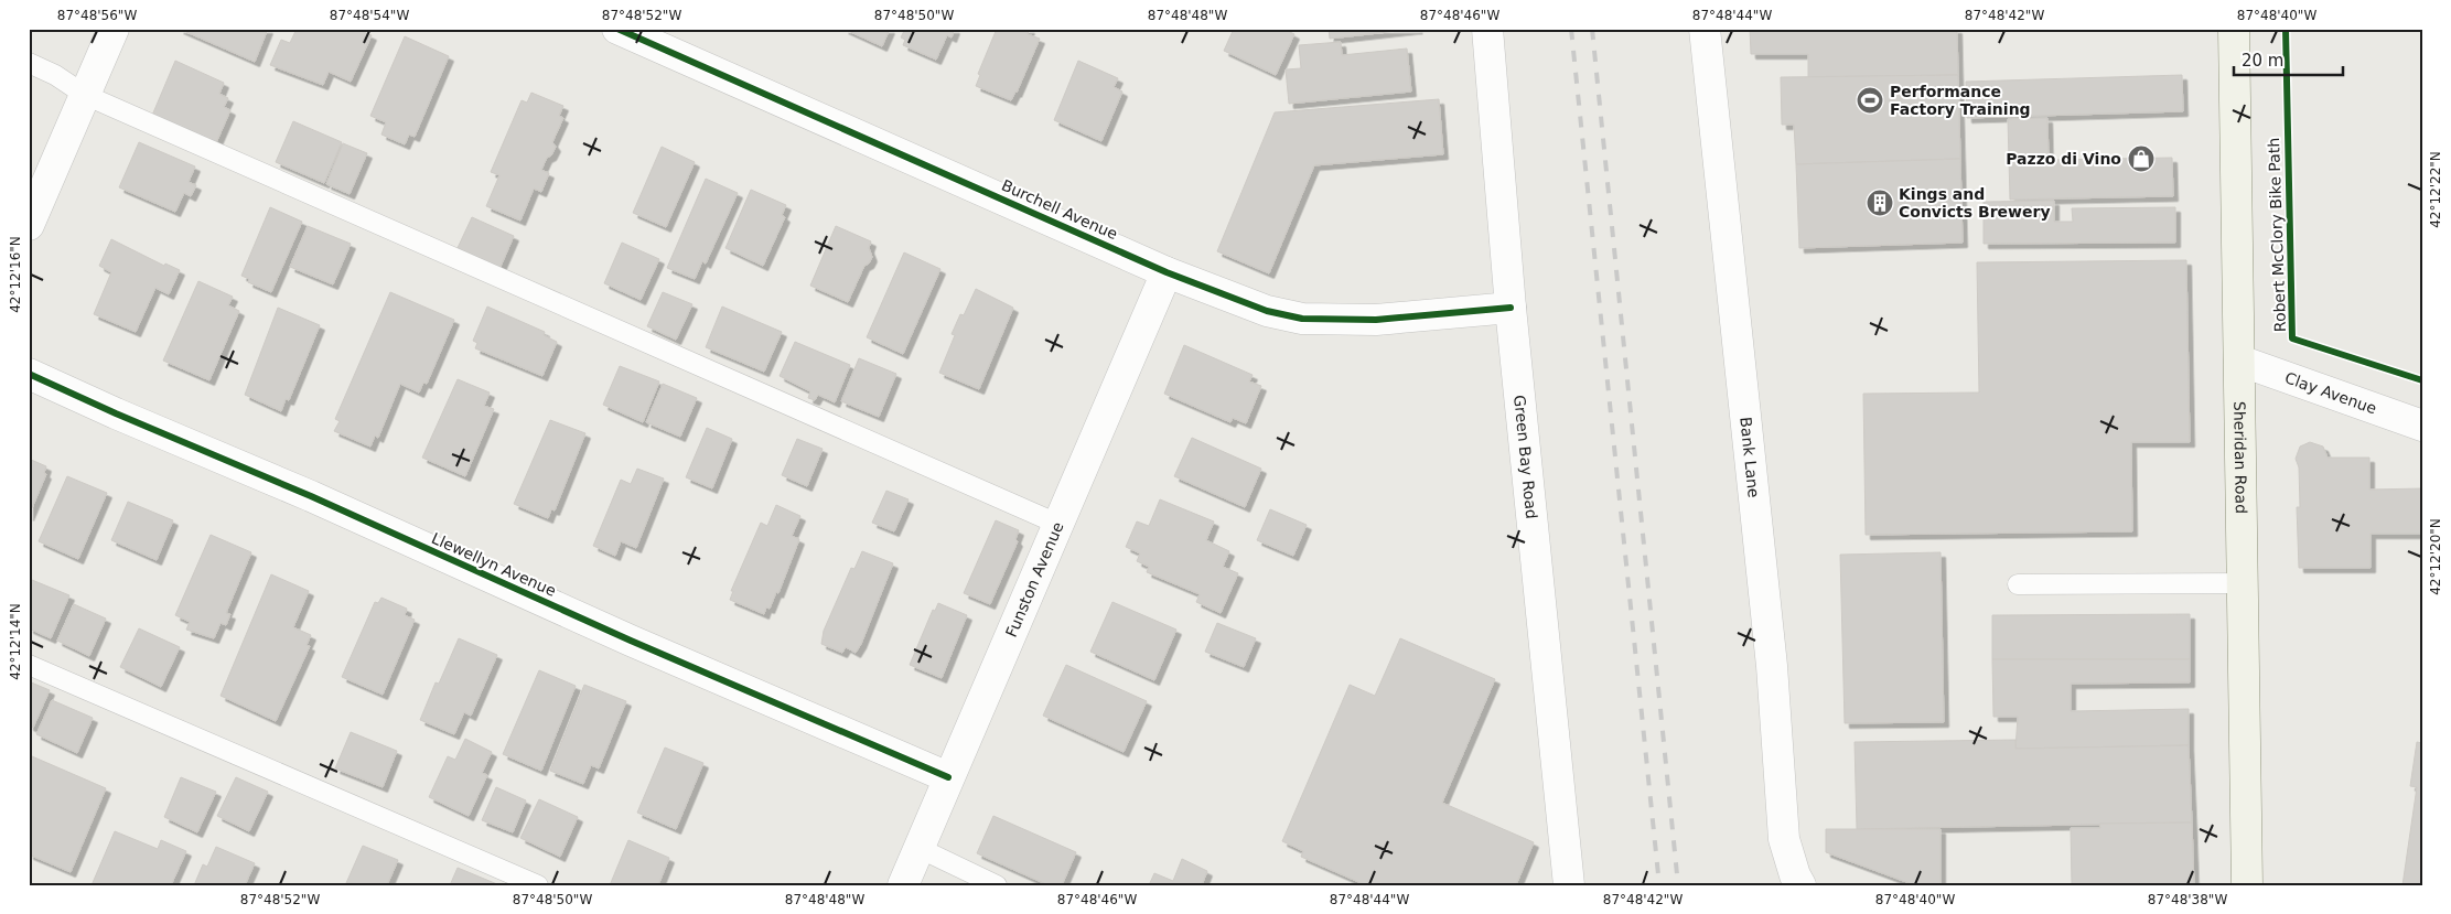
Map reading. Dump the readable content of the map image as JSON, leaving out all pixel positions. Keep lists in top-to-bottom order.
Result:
{
  "streets": {
    "main road": ["Sheridan Road"],
    "street": [
      "Burchell Avenue",
      "Clay Avenue",
      "Green Bay Road",
      "Bank Lane",
      "Llewellyn Avenue",
      "Funston Avenue"
    ],
    "cycle path": ["Robert McClory Bike Path"]
  },
  "crossings": [
    ["Burchell Avenue", "Green Bay Road"],
    ["Burchell Avenue", "Funston Avenue"],
    ["Clay Avenue", "Sheridan Road"],
    ["Llewellyn Avenue", "Funston Avenue"]
  ],
  "places": {
    "sports": ["Performance Factory Training"],
    "shop": ["Pazzo di Vino"],
    "building": ["Kings and Convicts Brewery"]
  },
  "scale_bar": "20 m",
  "coordinates": [
    "87°48'56\"W",
    "87°48'54\"W",
    "87°48'52\"W",
    "87°48'50\"W",
    "87°48'48\"W",
    "87°48'46\"W",
    "87°48'44\"W",
    "87°48'42\"W",
    "87°48'40\"W",
    "42°12'22\"N",
    "42°12'16\"N",
    "42°12'20\"N",
    "42°12'14\"N",
    "87°48'38\"W"
  ]
}
